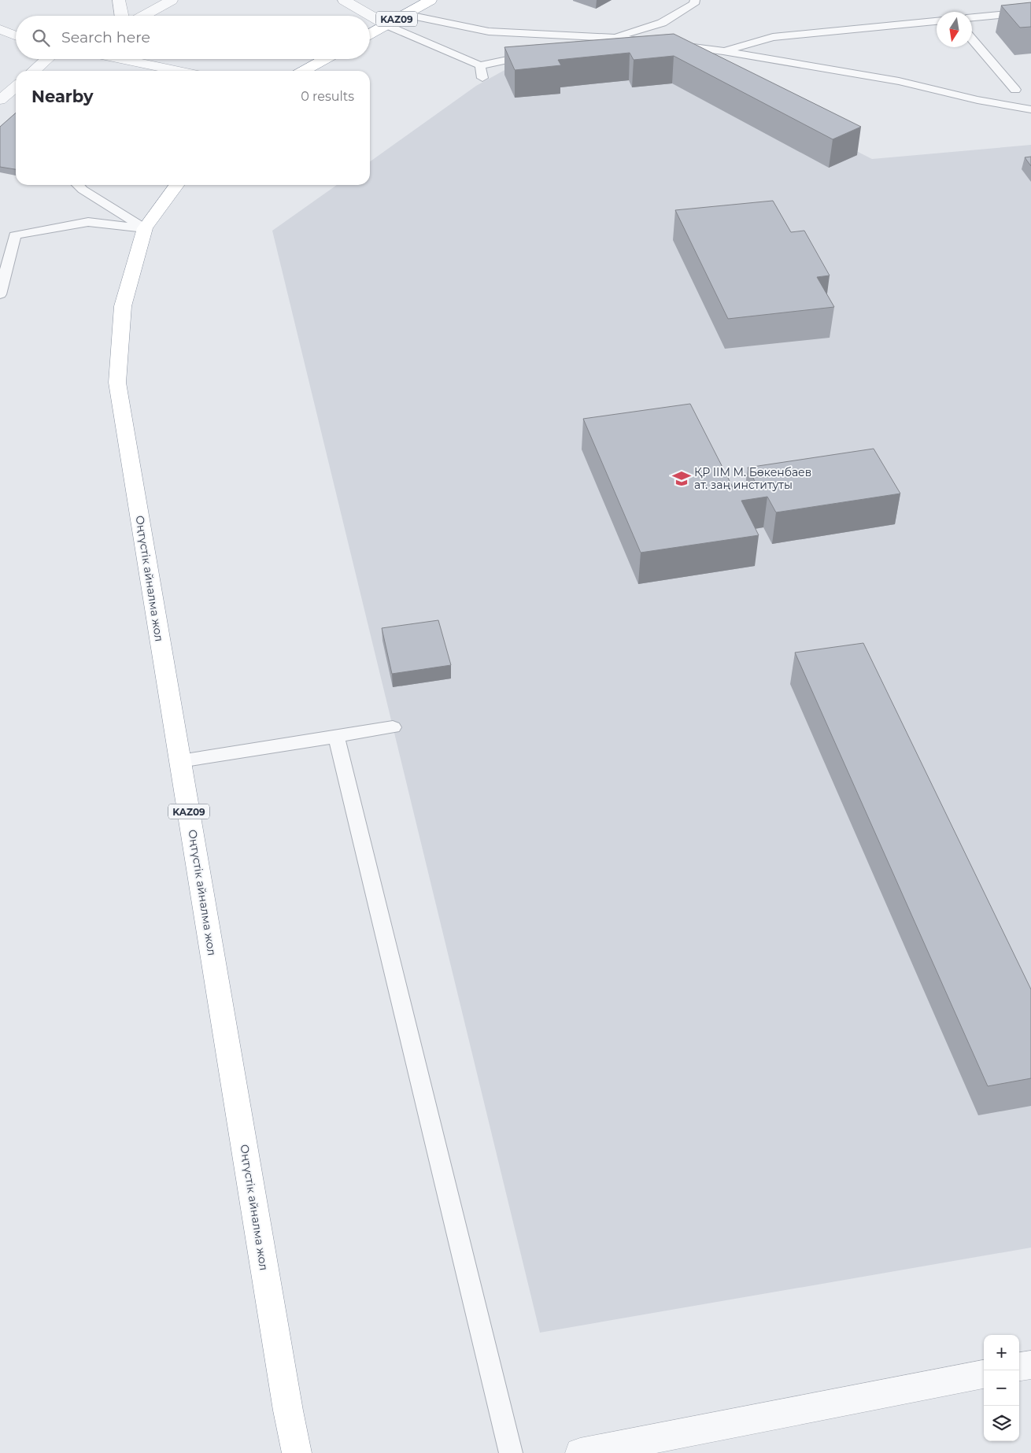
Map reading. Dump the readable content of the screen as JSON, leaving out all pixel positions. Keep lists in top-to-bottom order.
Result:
{
  "streets": {
    "highway": ["KAZ09", "Оңтүстік айналма жол"]
  },
  "places": {
    "school or university": ["ҚР ІІМ М. Бөкенбаев ат. заң институты"]
  },
  "north": "bottom",
  "page": {
    "search": "Search here",
    "heading": ["Nearby", "0 results"],
    "map_buttons": ["+", "−"]
  }
}
